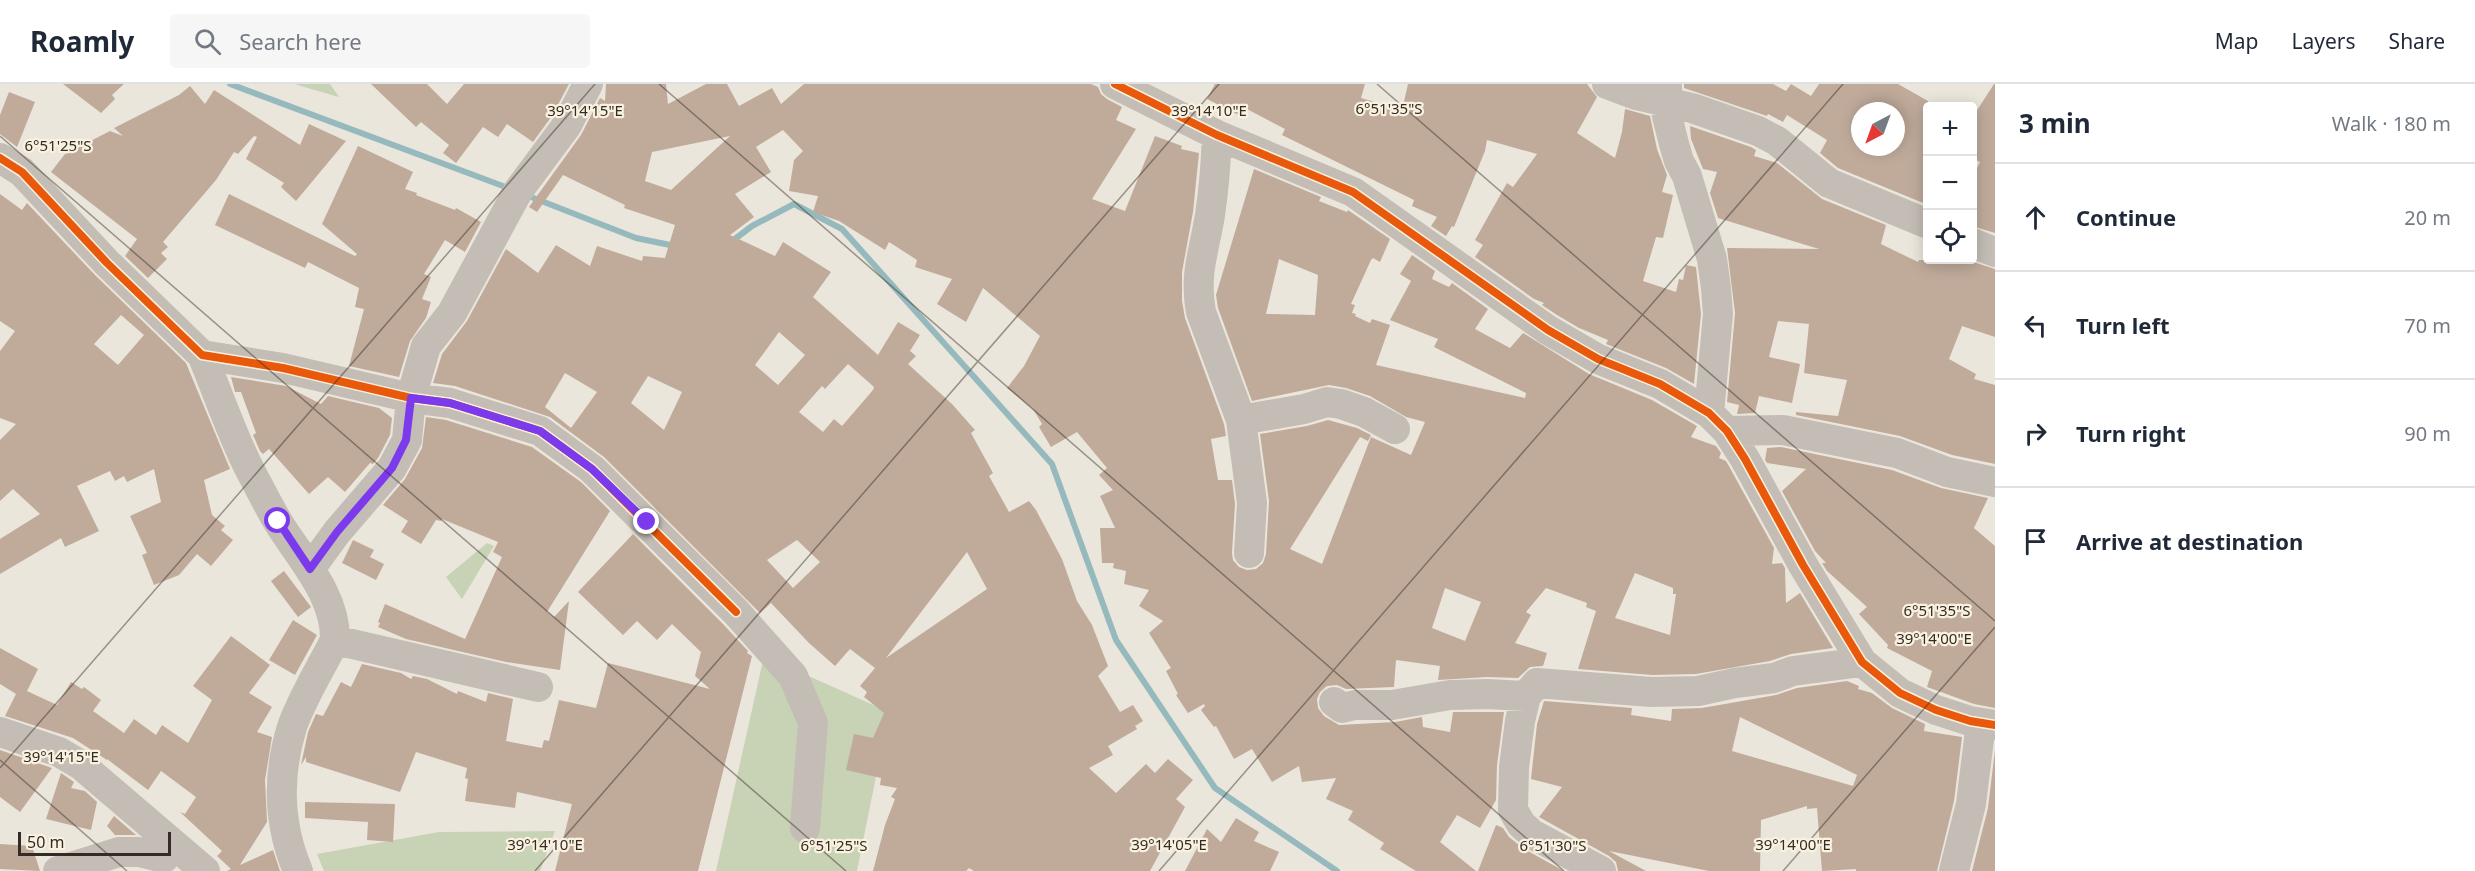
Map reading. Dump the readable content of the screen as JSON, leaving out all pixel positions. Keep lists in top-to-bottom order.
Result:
{
  "scale_bar": "50 m",
  "north": "bottom left",
  "page": {
    "header": "Roamly",
    "search": "Search here",
    "nav": ["Map", "Layers", "Share"],
    "heading": ["3 min", "Walk · 180 m"],
    "map_buttons": ["+", "−"],
    "list": [
      ["Continue", "20 m"],
      ["Turn left", "70 m"],
      ["Turn right", "90 m"],
      "Arrive at destination"
    ],
    "scale": "50 m"
  },
  "coordinates": [
    "6°51'35\"S",
    "39°14'15\"E",
    "39°14'10\"E",
    "6°51'25\"S",
    "39°14'00\"E",
    "39°14'05\"E",
    "6°51'30\"S"
  ]
}
